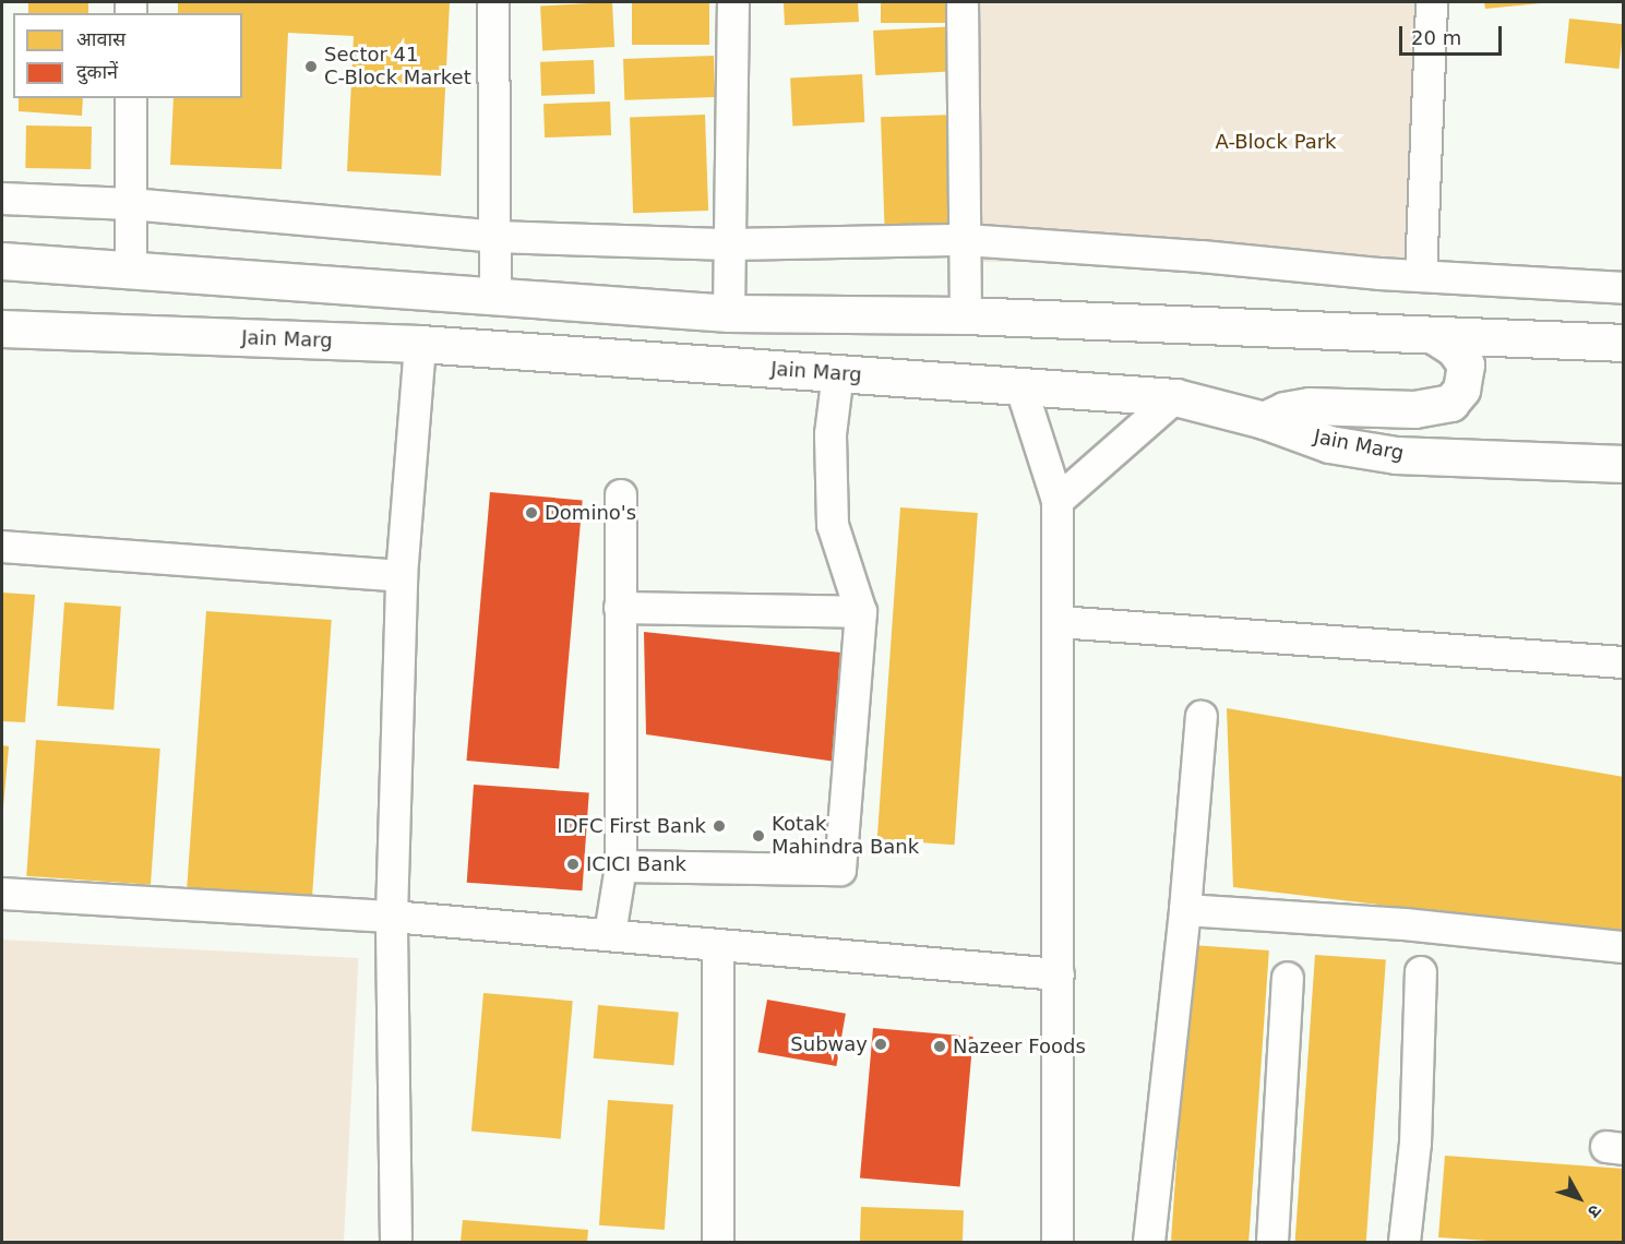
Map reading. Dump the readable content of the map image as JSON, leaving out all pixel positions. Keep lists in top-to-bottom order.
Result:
{
  "streets": {
    "street": ["Jain Marg"]
  },
  "parks": ["A-Block Park"],
  "places": [
    "Sector 41 C-Block Market",
    "Domino's",
    "IDFC First Bank",
    "Kotak Mahindra Bank",
    "ICICI Bank",
    "Subway",
    "Nazeer Foods"
  ],
  "legend": ["आवास", "दुकानें"],
  "scale_bar": "20 m",
  "north": "bottom right"
}
